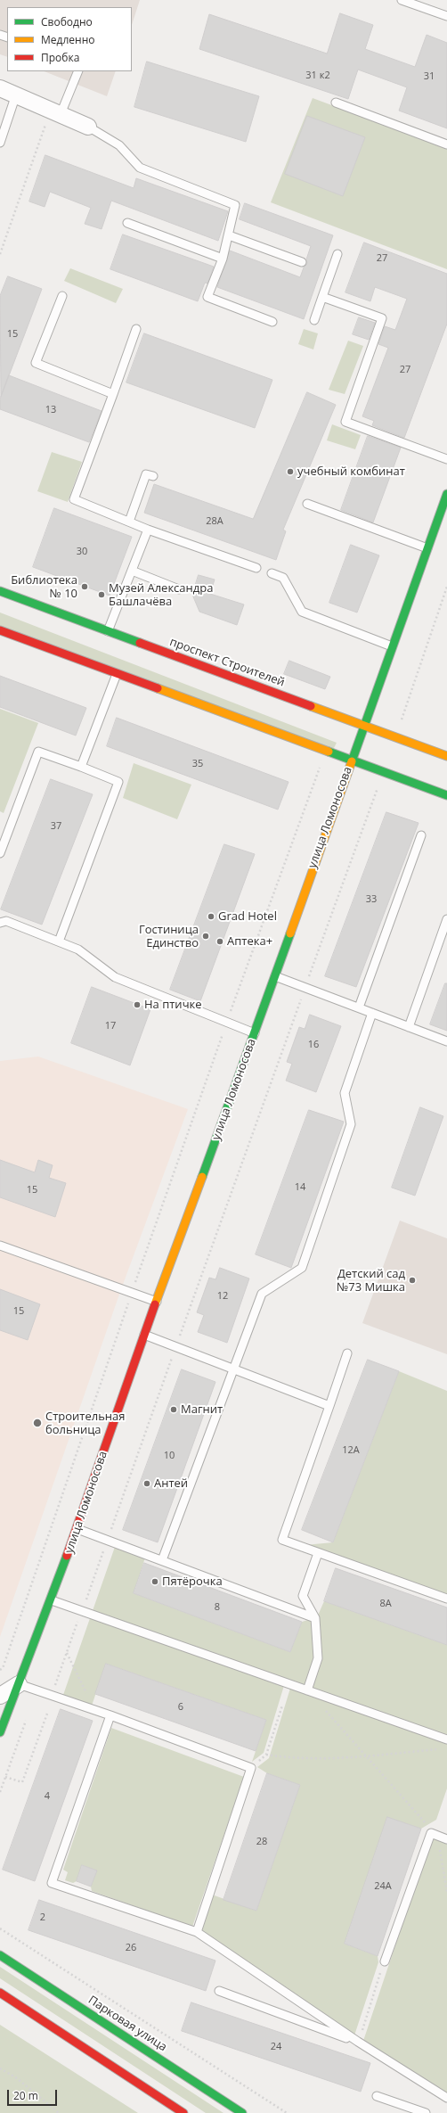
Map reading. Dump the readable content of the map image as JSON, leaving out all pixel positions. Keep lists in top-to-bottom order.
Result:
{
  "streets": {
    "main road": ["проспект Строителей", "улица Ломоносова", "Парковая улица"]
  },
  "crossings": [
    ["проспект Строителей", "улица Ломоносова"]
  ],
  "places": [
    "учебный комбинат",
    "Библиотека № 10",
    "Музей Александра Башлачёва",
    "Grad Hotel",
    "Гостиница Единство",
    "Аптека+",
    "На птичке",
    "Детский сад №73 Мишка",
    "Магнит",
    "Строительная больница",
    "Антей",
    "Пятёрочка"
  ],
  "house_numbers": [
    "31 к2",
    "31",
    "27",
    "15",
    "27",
    "13",
    "28А",
    "30",
    "35",
    "37",
    "33",
    "17",
    "16",
    "14",
    "15",
    "12",
    "15",
    "12А",
    "10",
    "8А",
    "8",
    "6",
    "4",
    "28",
    "24А",
    "2",
    "26",
    "24"
  ],
  "legend": ["Свободно", "Медленно", "Пробка"],
  "scale_bar": "20 m"
}
